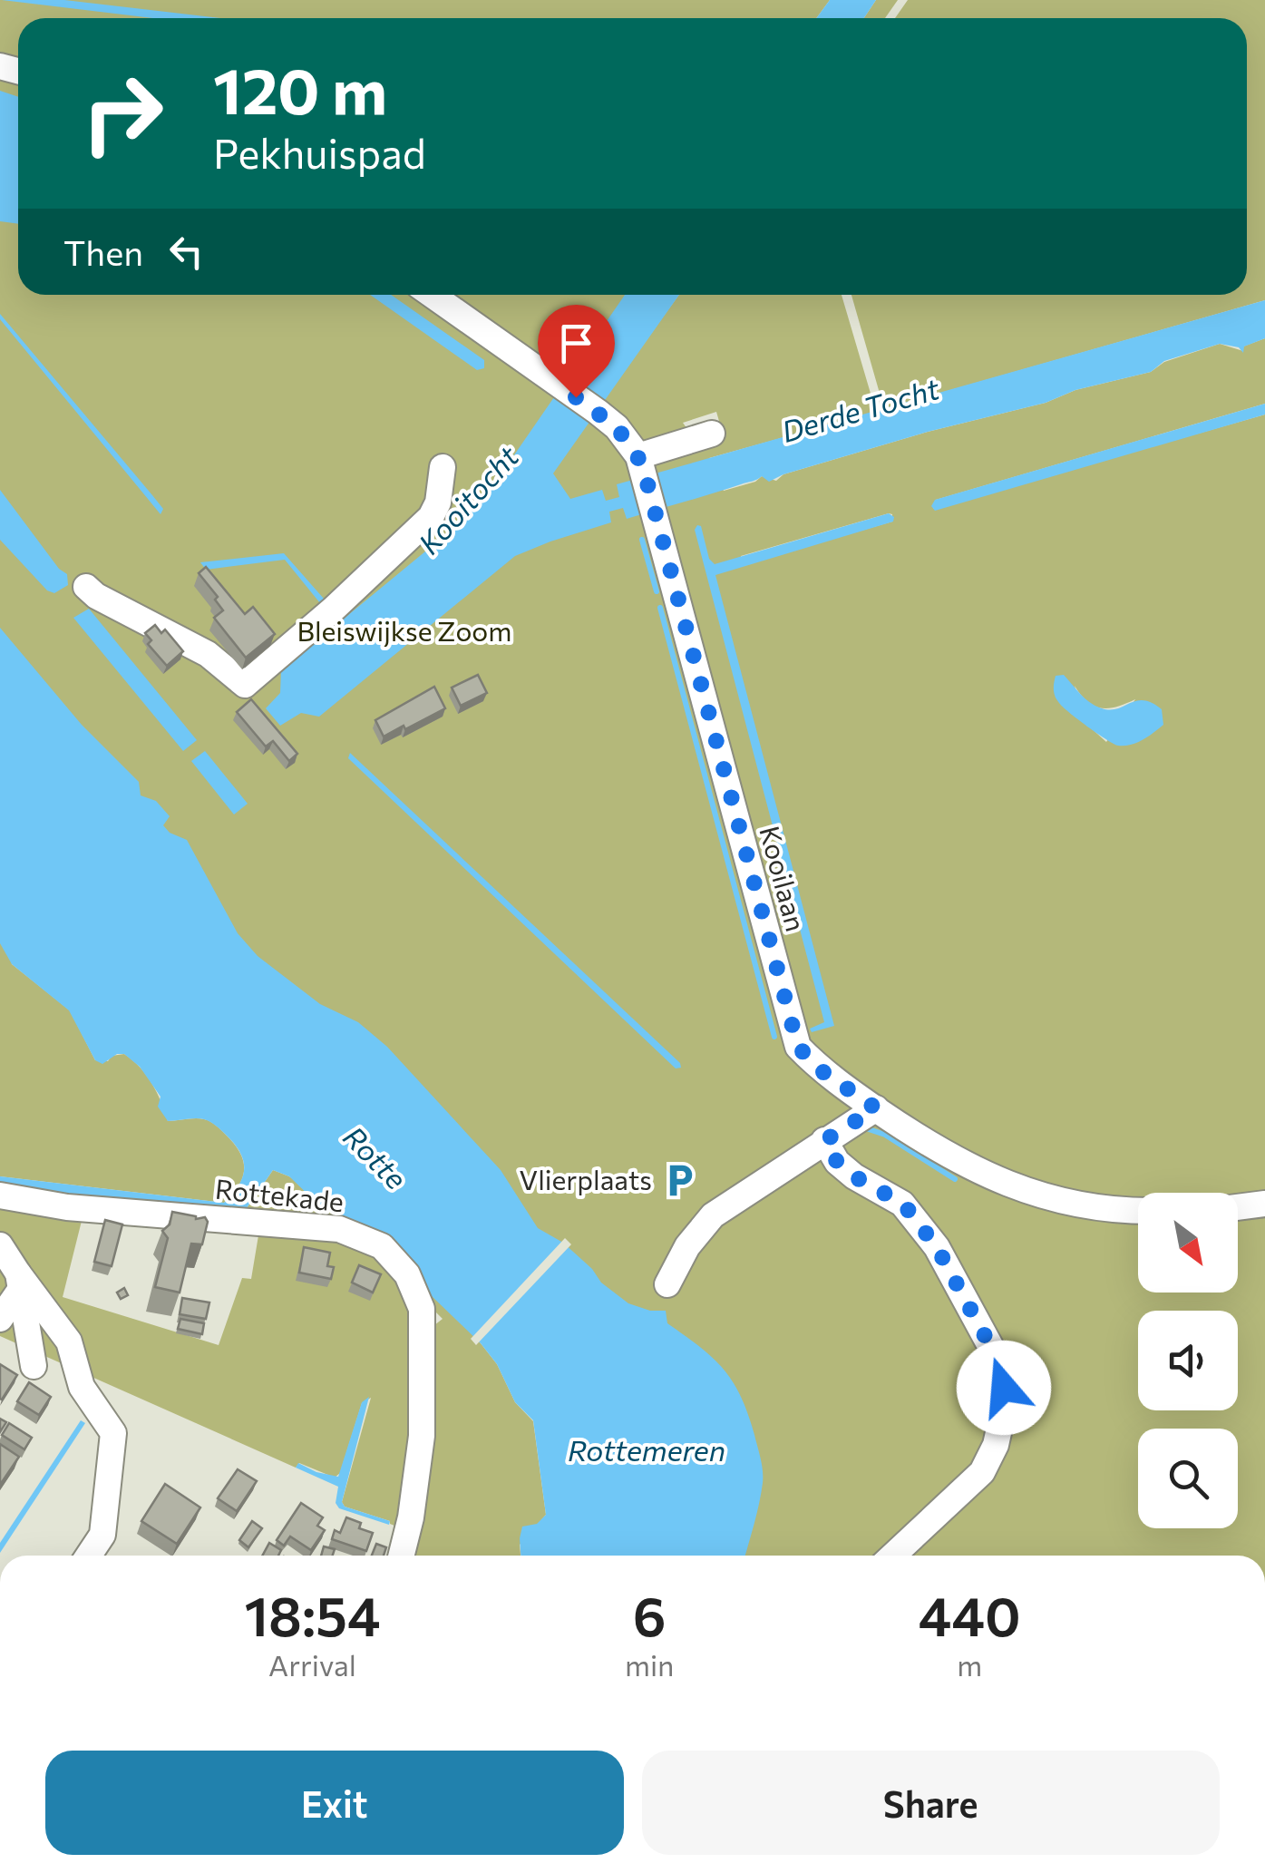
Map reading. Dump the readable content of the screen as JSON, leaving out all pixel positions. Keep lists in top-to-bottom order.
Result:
{
  "streets": {
    "street": ["Kooilaan", "Rottekade"]
  },
  "water": [
    "Derde Tocht",
    "Kooitocht",
    "Rotte",
    "Rottemeren"
  ],
  "parks": ["Bleiswijkse Zoom"],
  "places": {
    "parking": ["Vlierplaats"]
  },
  "north": "bottom right",
  "page": {
    "turn": ["120 m", "Pekhuispad"],
    "then": "Then",
    "eta": [
      "18:54",
      "Arrival",
      "6",
      "min",
      "440",
      "m"
    ],
    "buttons": ["Exit", "Share"]
  }
}
